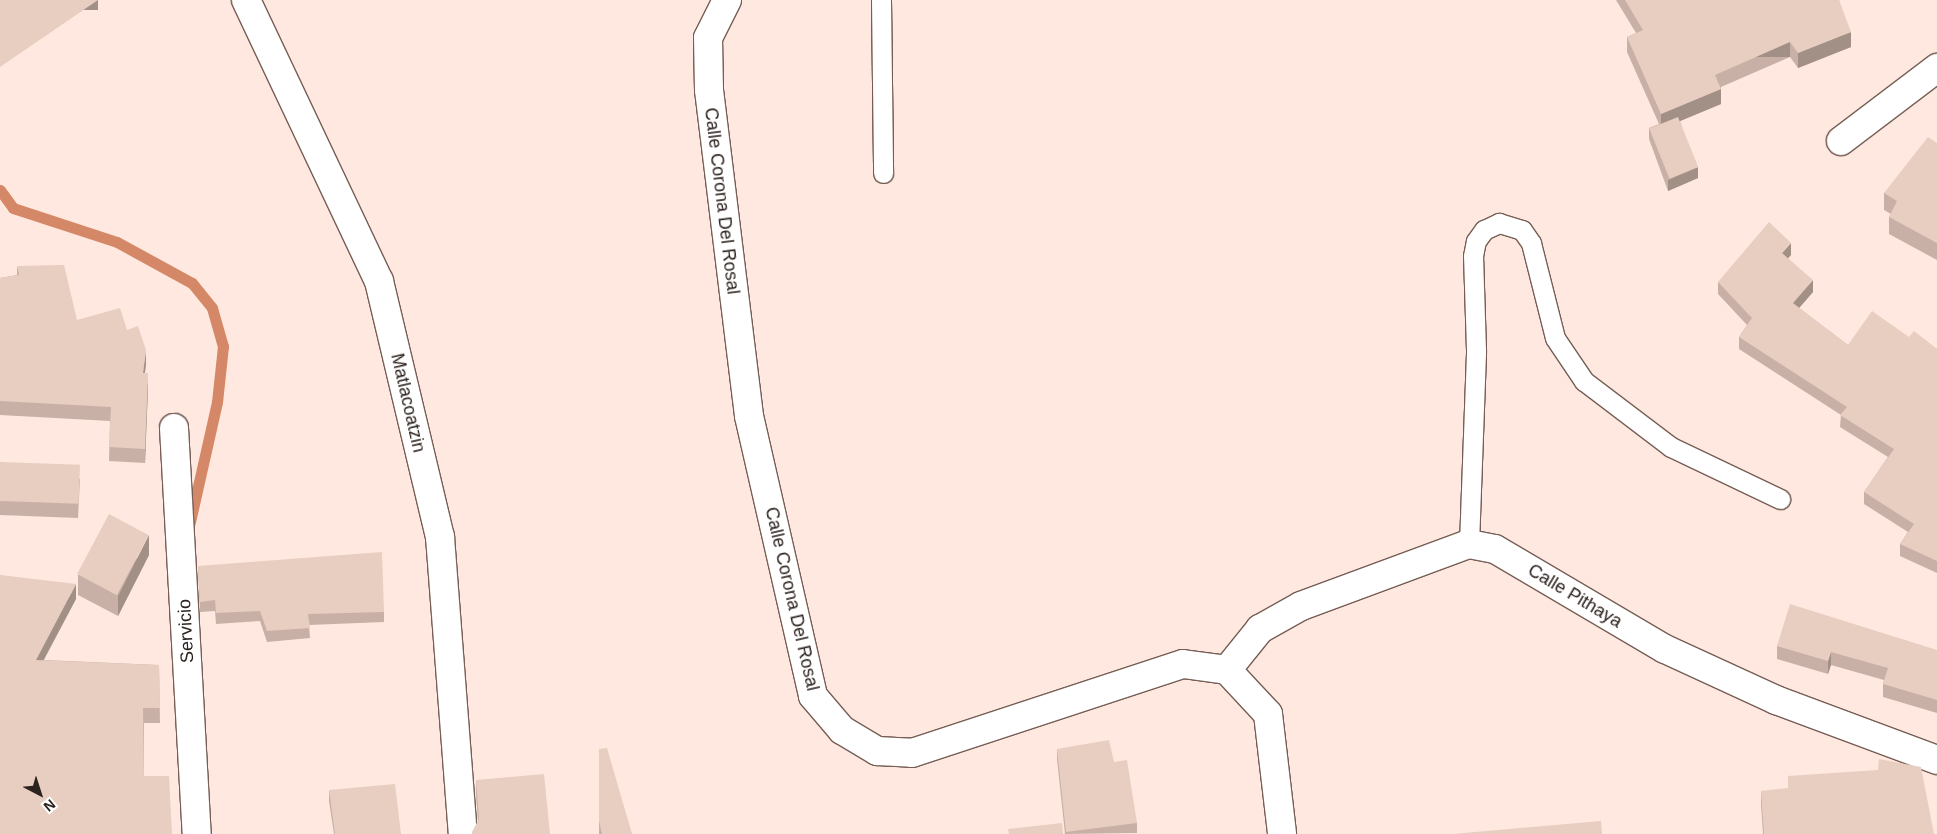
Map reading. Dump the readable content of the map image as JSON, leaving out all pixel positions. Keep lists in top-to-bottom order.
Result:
{
  "streets": {
    "street": [
      "Calle Corona Del Rosal",
      "Matlacoatzin",
      "Calle Pithaya",
      "Servicio"
    ]
  },
  "north": "bottom right"
}
